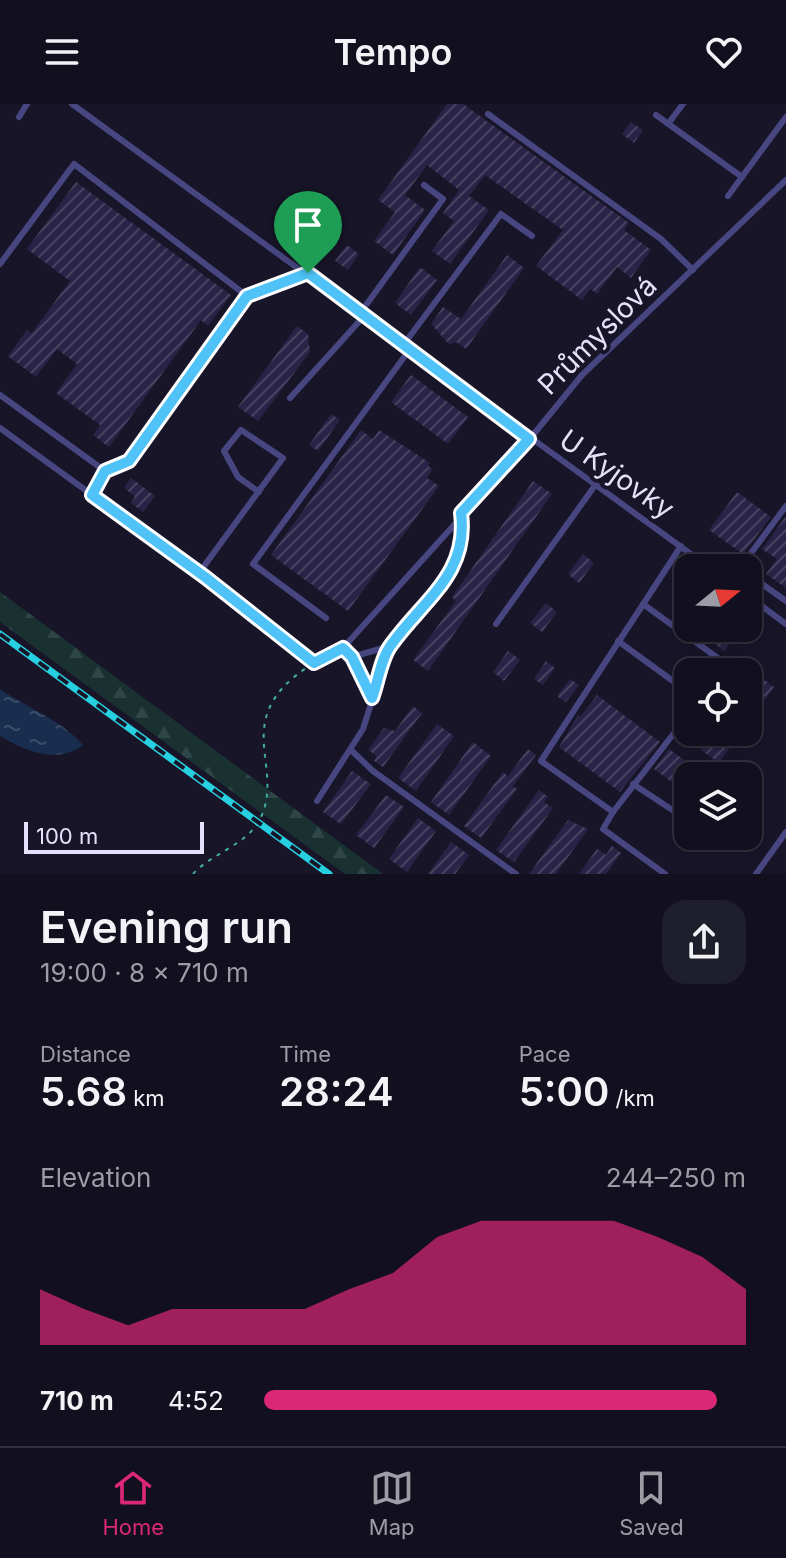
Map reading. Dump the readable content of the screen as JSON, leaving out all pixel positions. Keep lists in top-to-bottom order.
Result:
{
  "streets": {
    "lane": ["Průmyslová", "U Kyjovky"]
  },
  "crossings": [
    ["Průmyslová", "U Kyjovky"]
  ],
  "scale_bar": "100 m",
  "north": "right",
  "page": {
    "header": "Tempo",
    "scale": "100 m",
    "heading": ["Evening run", "19:00 · 8 × 710 m"],
    "stats": [
      ["Distance", "5.68 km"],
      ["Time", "28:24"],
      ["Pace", "5:00 /km"]
    ],
    "chart": ["Elevation", "244–250 m"],
    "list": [
      {
        "name": "710 m",
        "note": "4:52"
      }
    ],
    "tabs": ["Home", "Map", "Saved"]
  }
}
